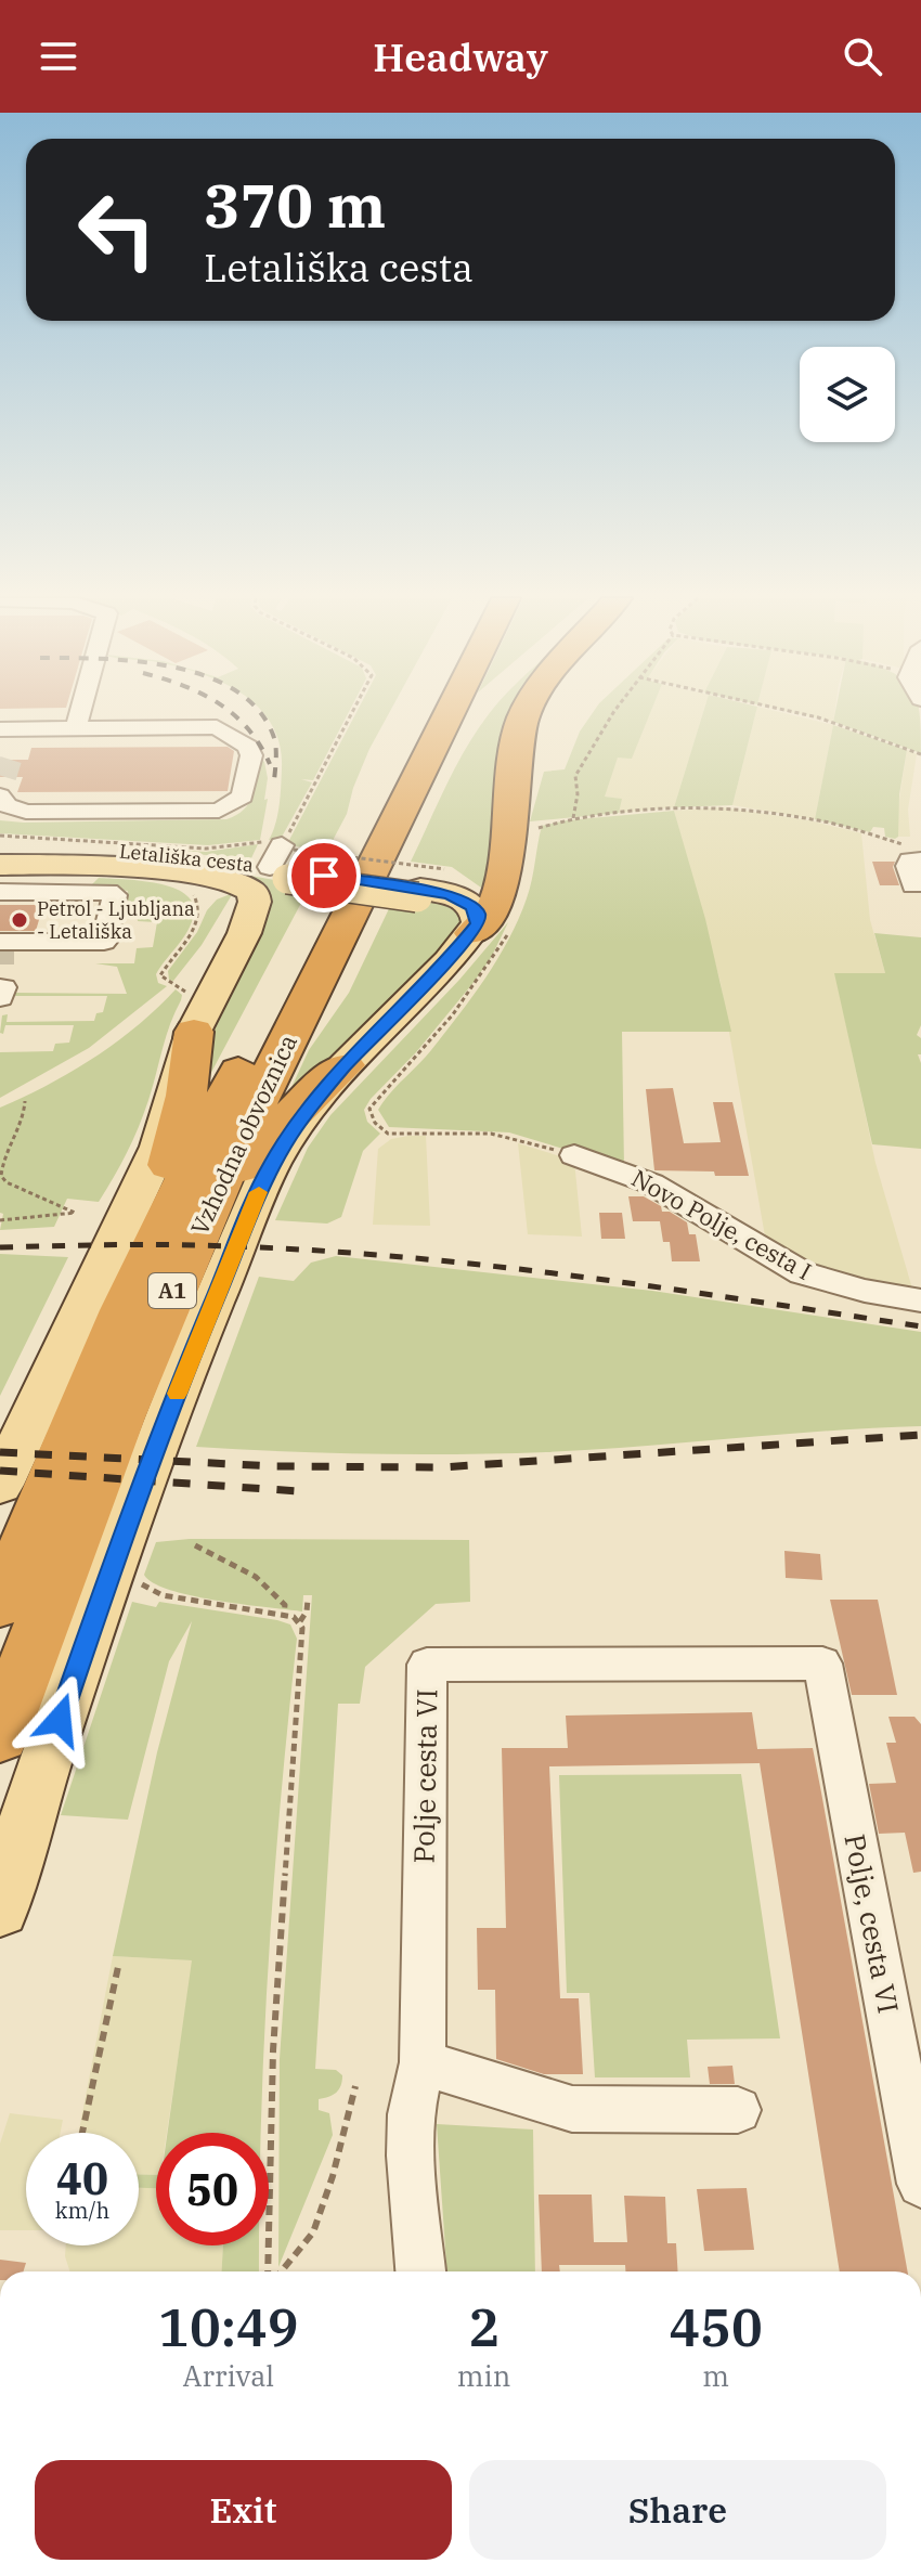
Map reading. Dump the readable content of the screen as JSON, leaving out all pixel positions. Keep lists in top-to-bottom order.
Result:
{
  "streets": {
    "highway": ["Vzhodna obvoznica", "A1"],
    "main road": ["Letališka cesta"],
    "street": ["Novo Polje, cesta I", "Polje cesta VI", "Polje, cesta VI"]
  },
  "crossings": [
    ["Polje cesta VI", "Polje, cesta VI"]
  ],
  "places": ["Petrol - Ljubljana - Letališka"],
  "page": {
    "header": "Headway",
    "turn": ["370 m", "Letališka cesta"],
    "speed": "40 km/h",
    "limit": "50",
    "eta": [
      "10:49",
      "Arrival",
      "2",
      "min",
      "450",
      "m"
    ],
    "buttons": ["Exit", "Share"]
  }
}
